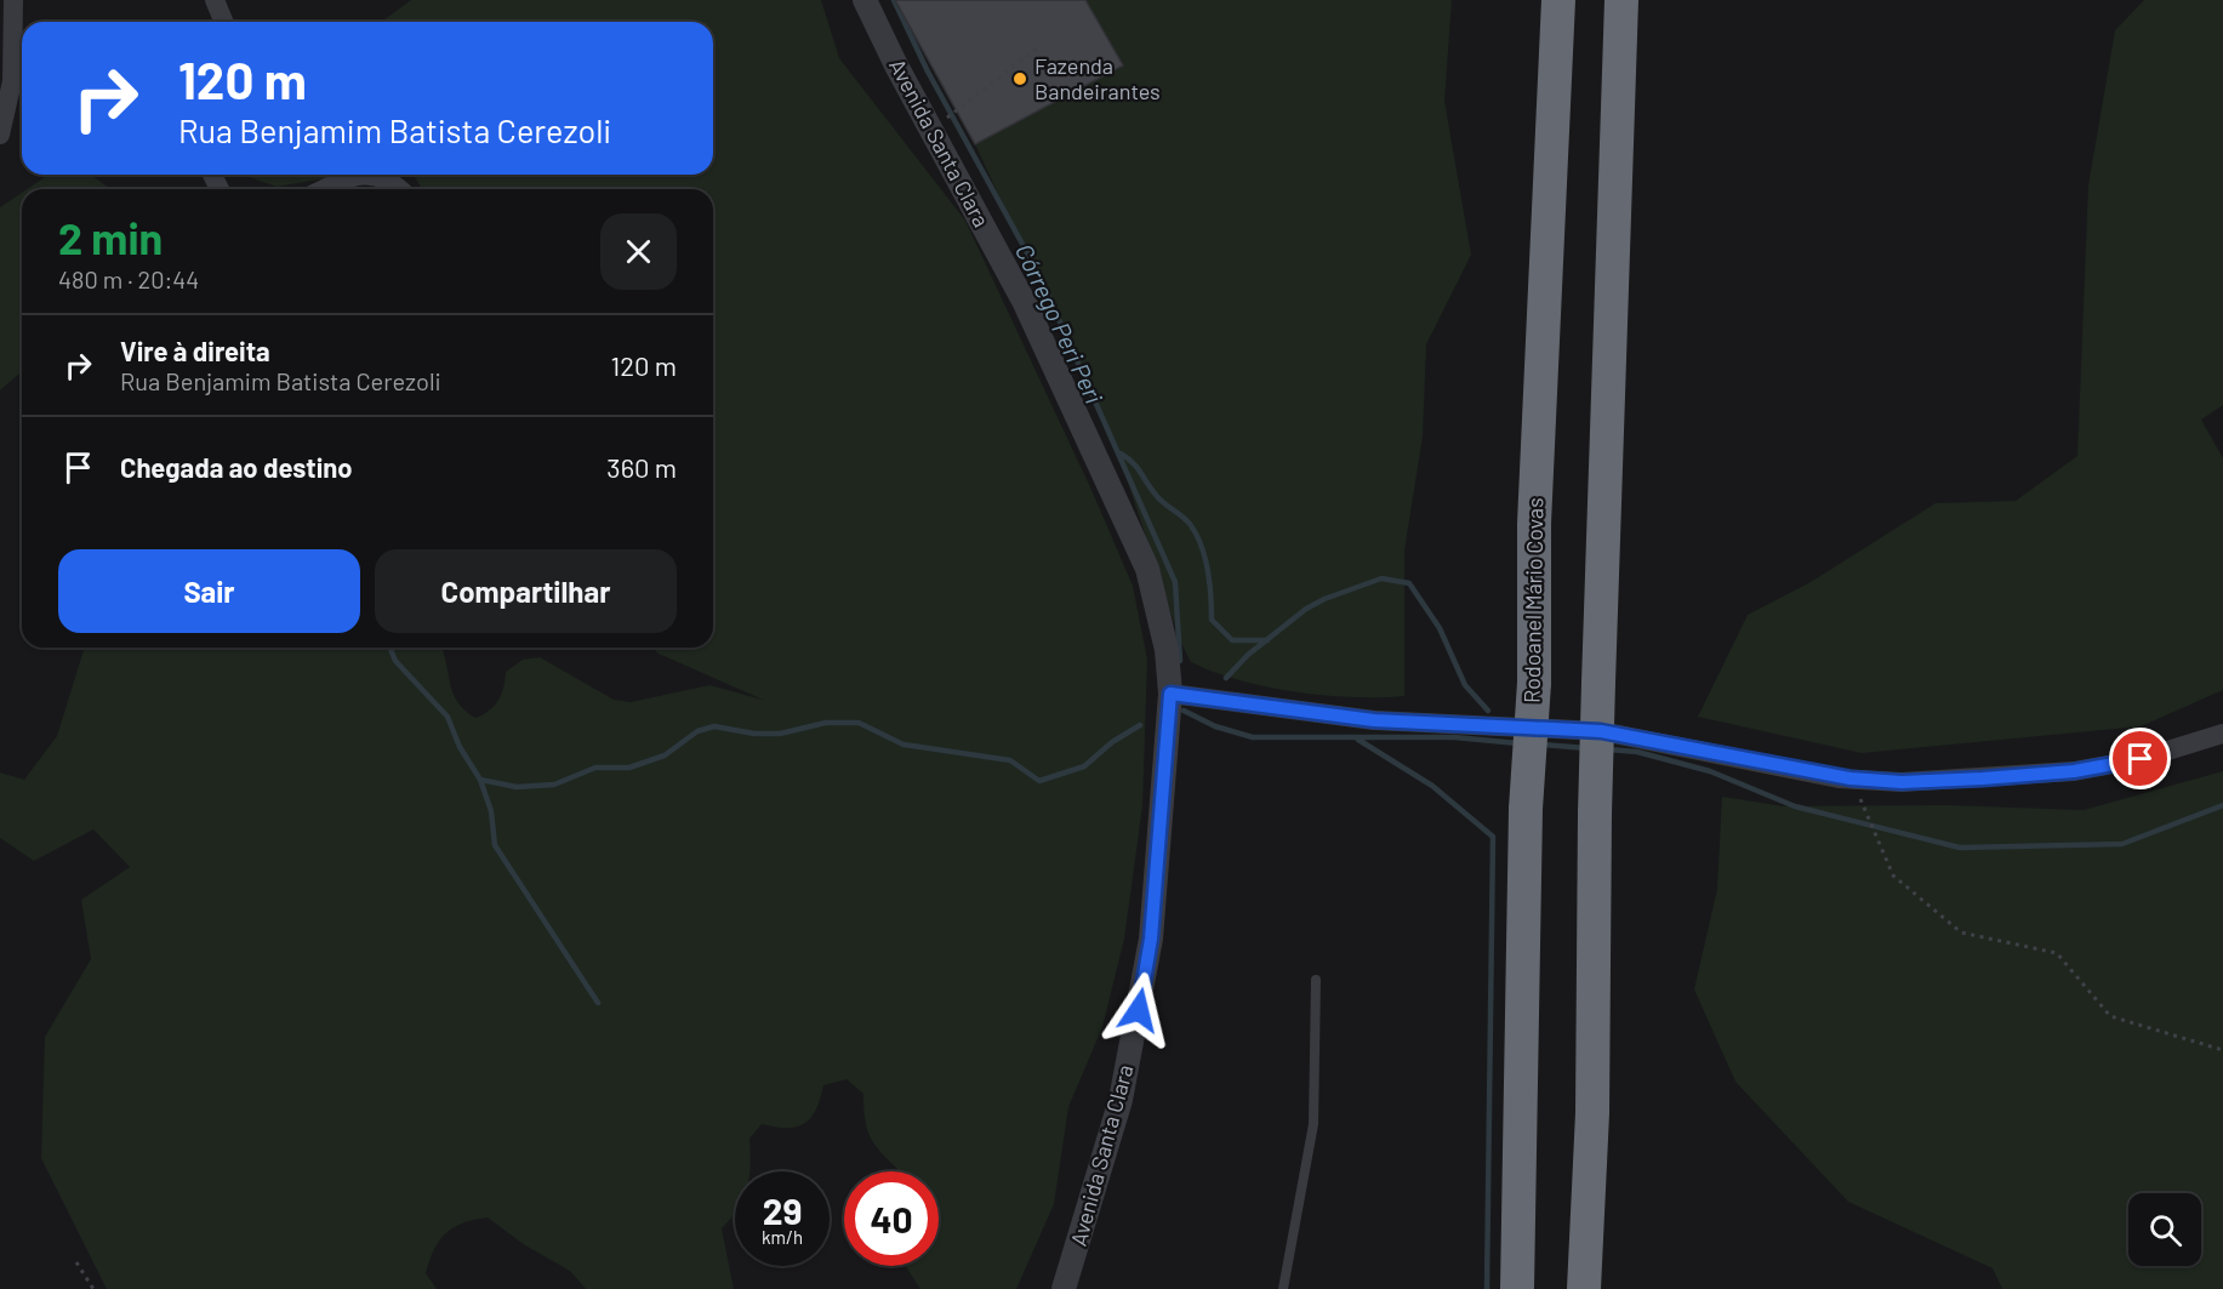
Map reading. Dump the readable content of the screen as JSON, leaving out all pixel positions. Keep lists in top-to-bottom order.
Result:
{
  "streets": {
    "highway": ["Rodoanel Mário Covas"],
    "street": ["Avenida Santa Clara"]
  },
  "water": ["Córrego Peri Peri"],
  "places": ["Fazenda Bandeirantes"],
  "page": {
    "turn": ["120 m", "Rua Benjamim Batista Cerezoli"],
    "heading": ["2 min", "480 m · 20:44"],
    "list": [
      {
        "name": "Vire à direita",
        "note": "Rua Benjamim Batista Cerezoli",
        "value": "120 m"
      },
      {
        "name": "Chegada ao destino",
        "value": "360 m"
      }
    ],
    "buttons": ["Sair", "Compartilhar"],
    "speed": "29 km/h",
    "limit": "40"
  }
}
